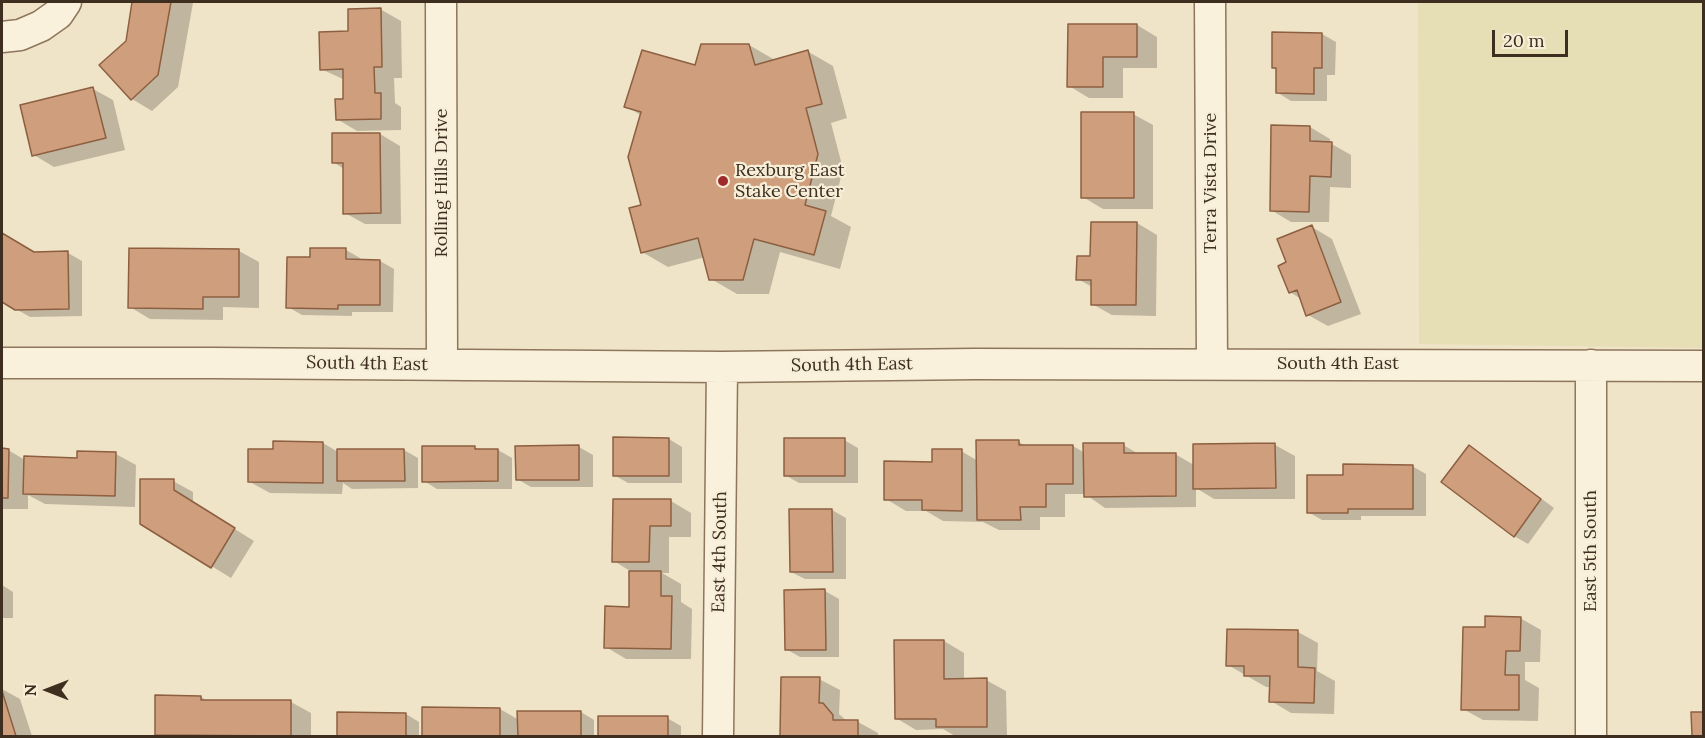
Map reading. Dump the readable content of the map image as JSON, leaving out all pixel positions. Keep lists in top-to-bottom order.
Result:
{
  "streets": {
    "street": [
      "Rolling Hills Drive",
      "Terra Vista Drive",
      "South 4th East",
      "East 5th South",
      "East 4th South"
    ]
  },
  "crossings": [
    ["Rolling Hills Drive", "South 4th East"],
    ["Terra Vista Drive", "South 4th East"],
    ["South 4th East", "East 5th South"],
    ["South 4th East", "East 4th South"]
  ],
  "places": ["Rexburg East Stake Center"],
  "scale_bar": "20 m",
  "north": "left"
}
